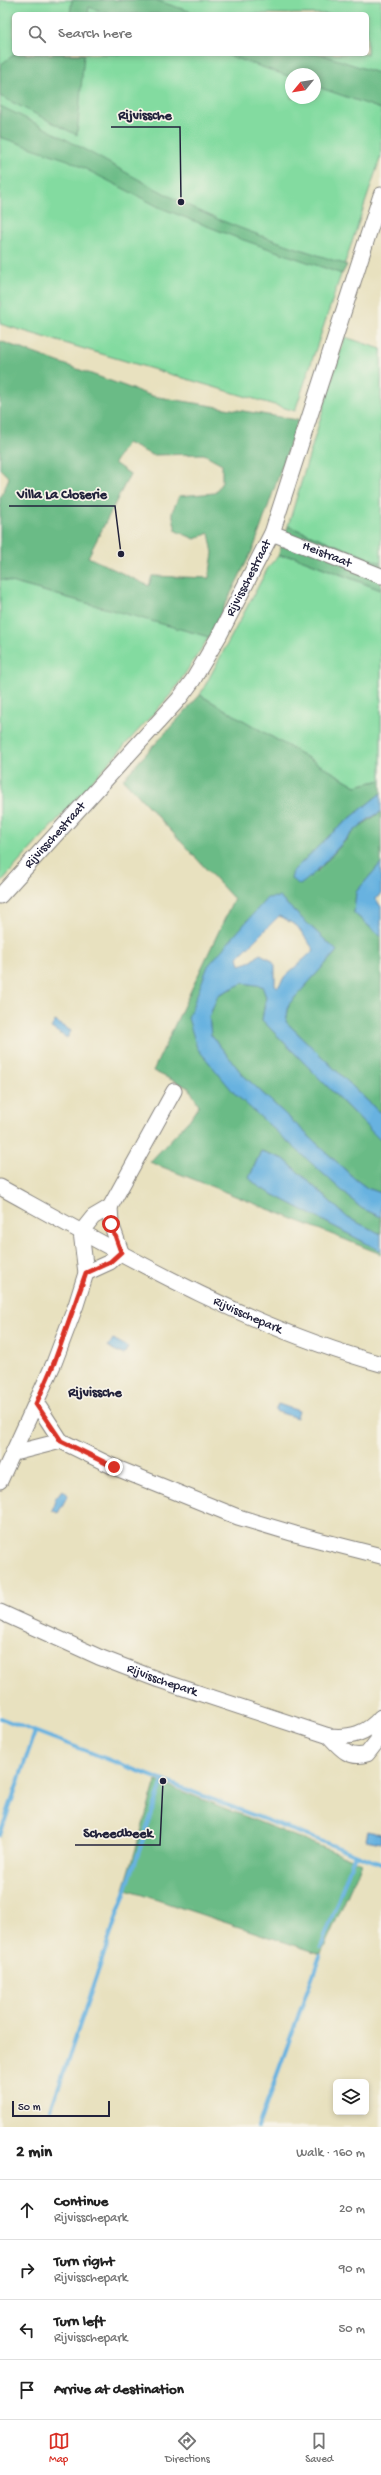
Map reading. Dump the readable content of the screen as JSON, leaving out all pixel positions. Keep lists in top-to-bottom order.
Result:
{
  "streets": {
    "street": ["Heistraat", "Rijvisschestraat", "Rijvisschepark"]
  },
  "crossings": [
    ["Heistraat", "Rijvisschestraat"]
  ],
  "districts": ["Rijvissche"],
  "places": ["Rijvissche", "Villa La Closerie", "Scheedbeek"],
  "scale_bar": "50 m",
  "north": "bottom left",
  "page": {
    "search": "Search here",
    "scale": "50 m",
    "heading": ["2 min", "Walk · 160 m"],
    "list": [
      ["Continue", "Rijvisschepark", "20 m"],
      ["Turn right", "Rijvisschepark", "90 m"],
      ["Turn left", "Rijvisschepark", "50 m"],
      "Arrive at destination"
    ],
    "nav": ["Map", "Directions", "Saved"]
  }
}
